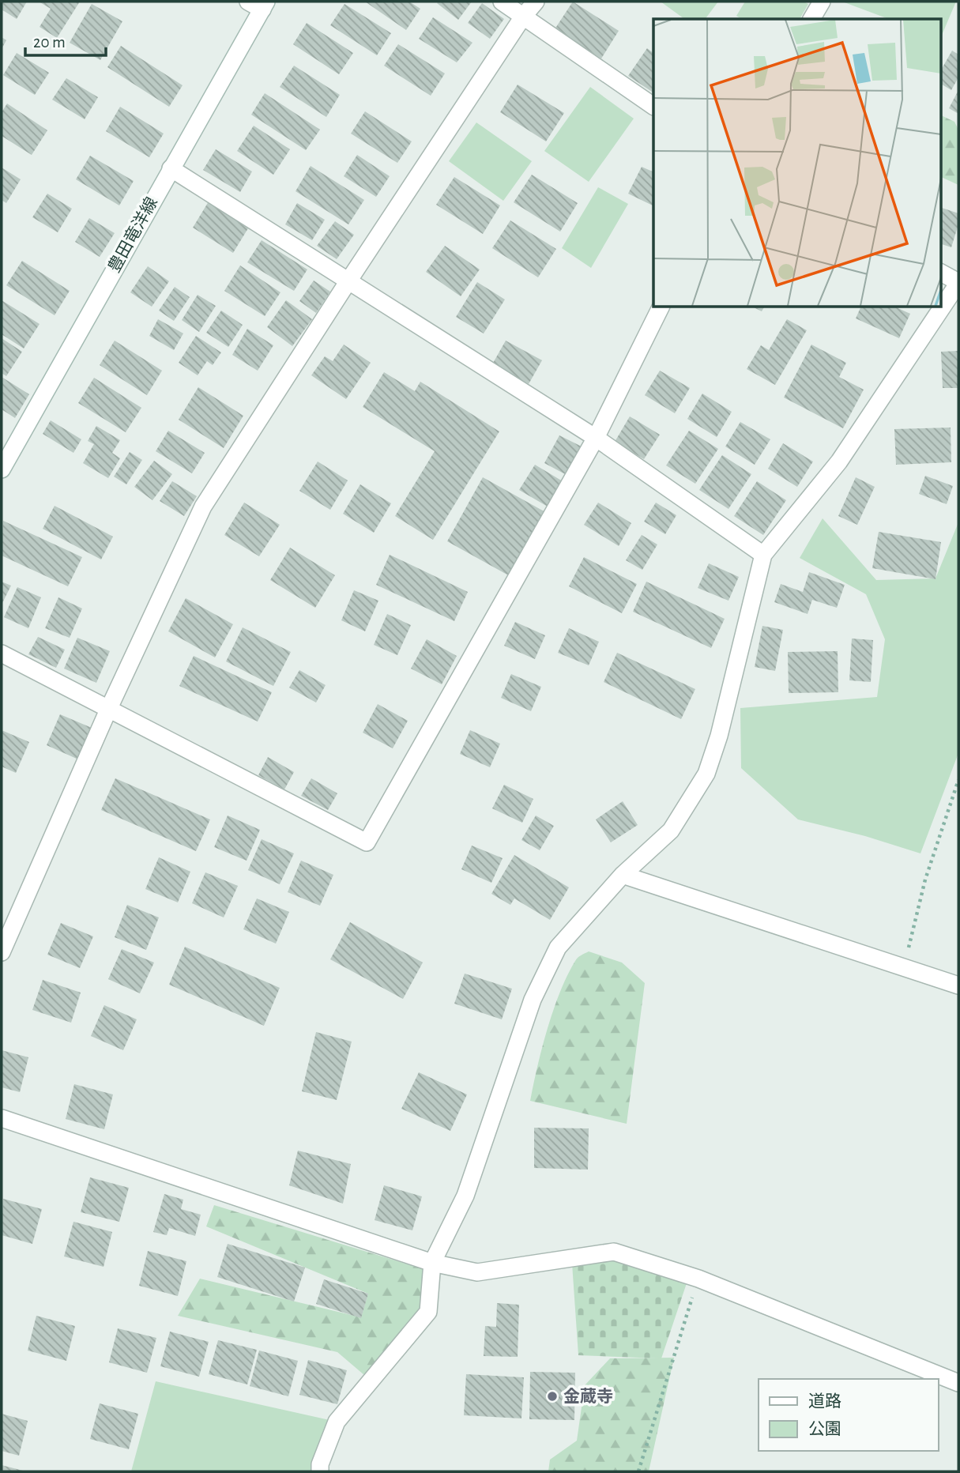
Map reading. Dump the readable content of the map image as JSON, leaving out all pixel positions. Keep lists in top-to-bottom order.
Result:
{
  "streets": {
    "street": ["豊田竜洋線"]
  },
  "places": ["金蔵寺"],
  "legend": ["道路", "公園"],
  "scale_bar": "20 m"
}
